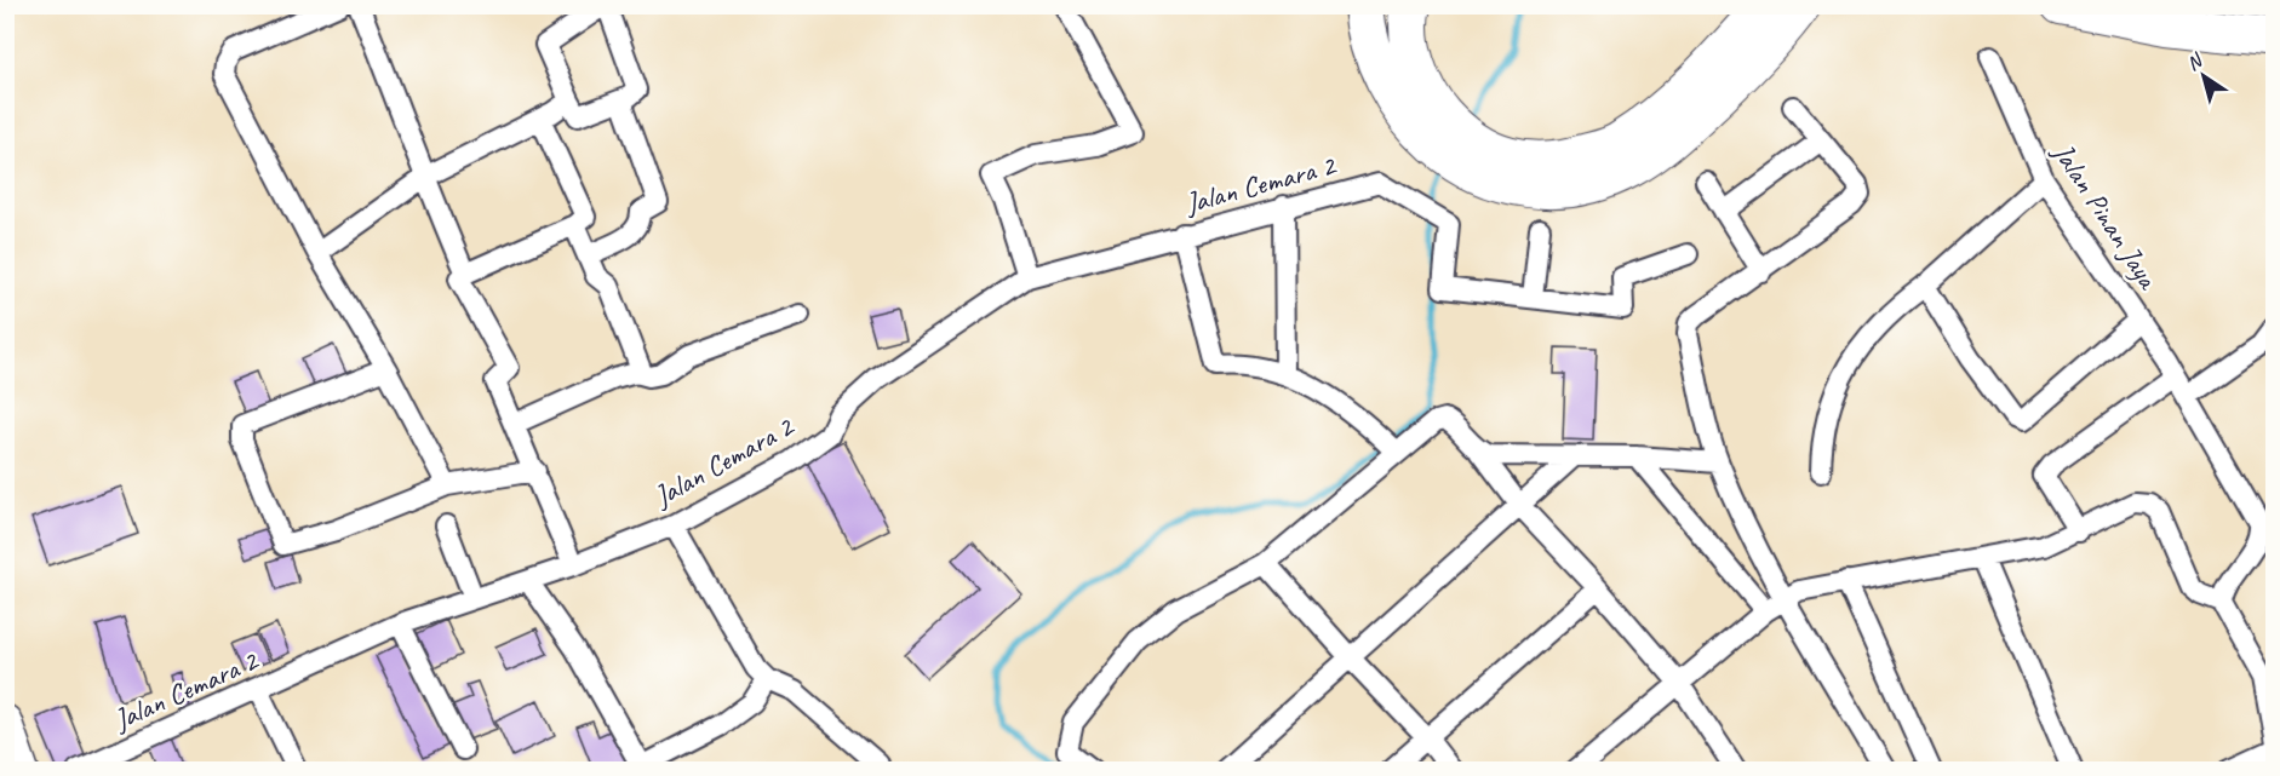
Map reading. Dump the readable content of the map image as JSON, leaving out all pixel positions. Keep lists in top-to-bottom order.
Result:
{
  "streets": {
    "street": ["Jalan Cemara 2", "Jalan Pinan Jaya"]
  },
  "north": "top left"
}
